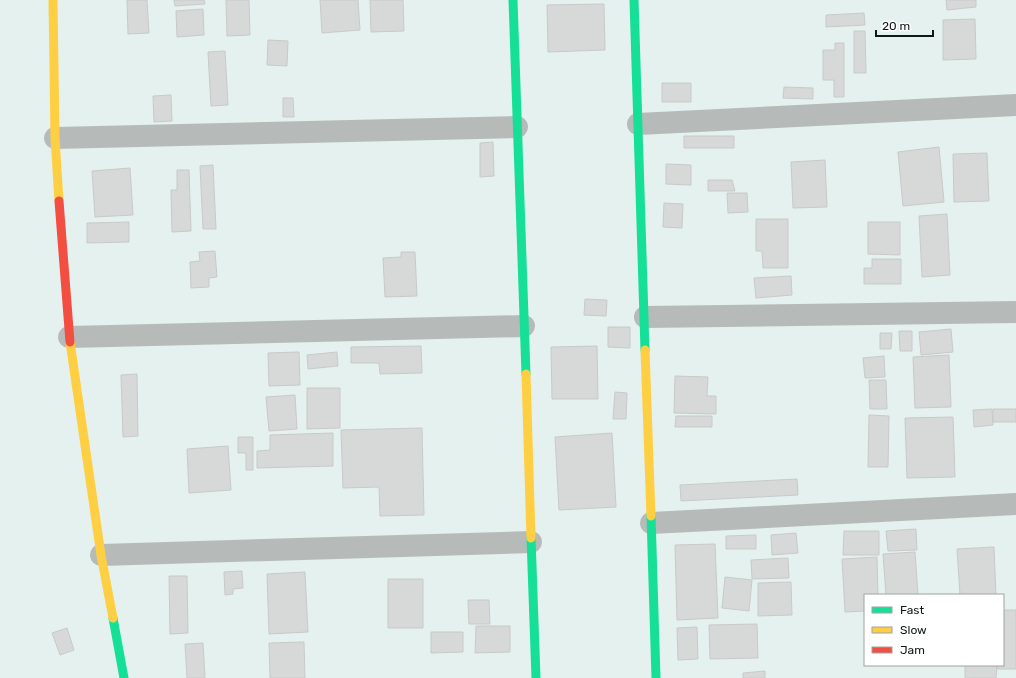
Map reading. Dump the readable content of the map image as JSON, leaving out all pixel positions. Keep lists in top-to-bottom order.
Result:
{
  "legend": ["Fast", "Slow", "Jam"],
  "scale_bar": "20 m"
}
